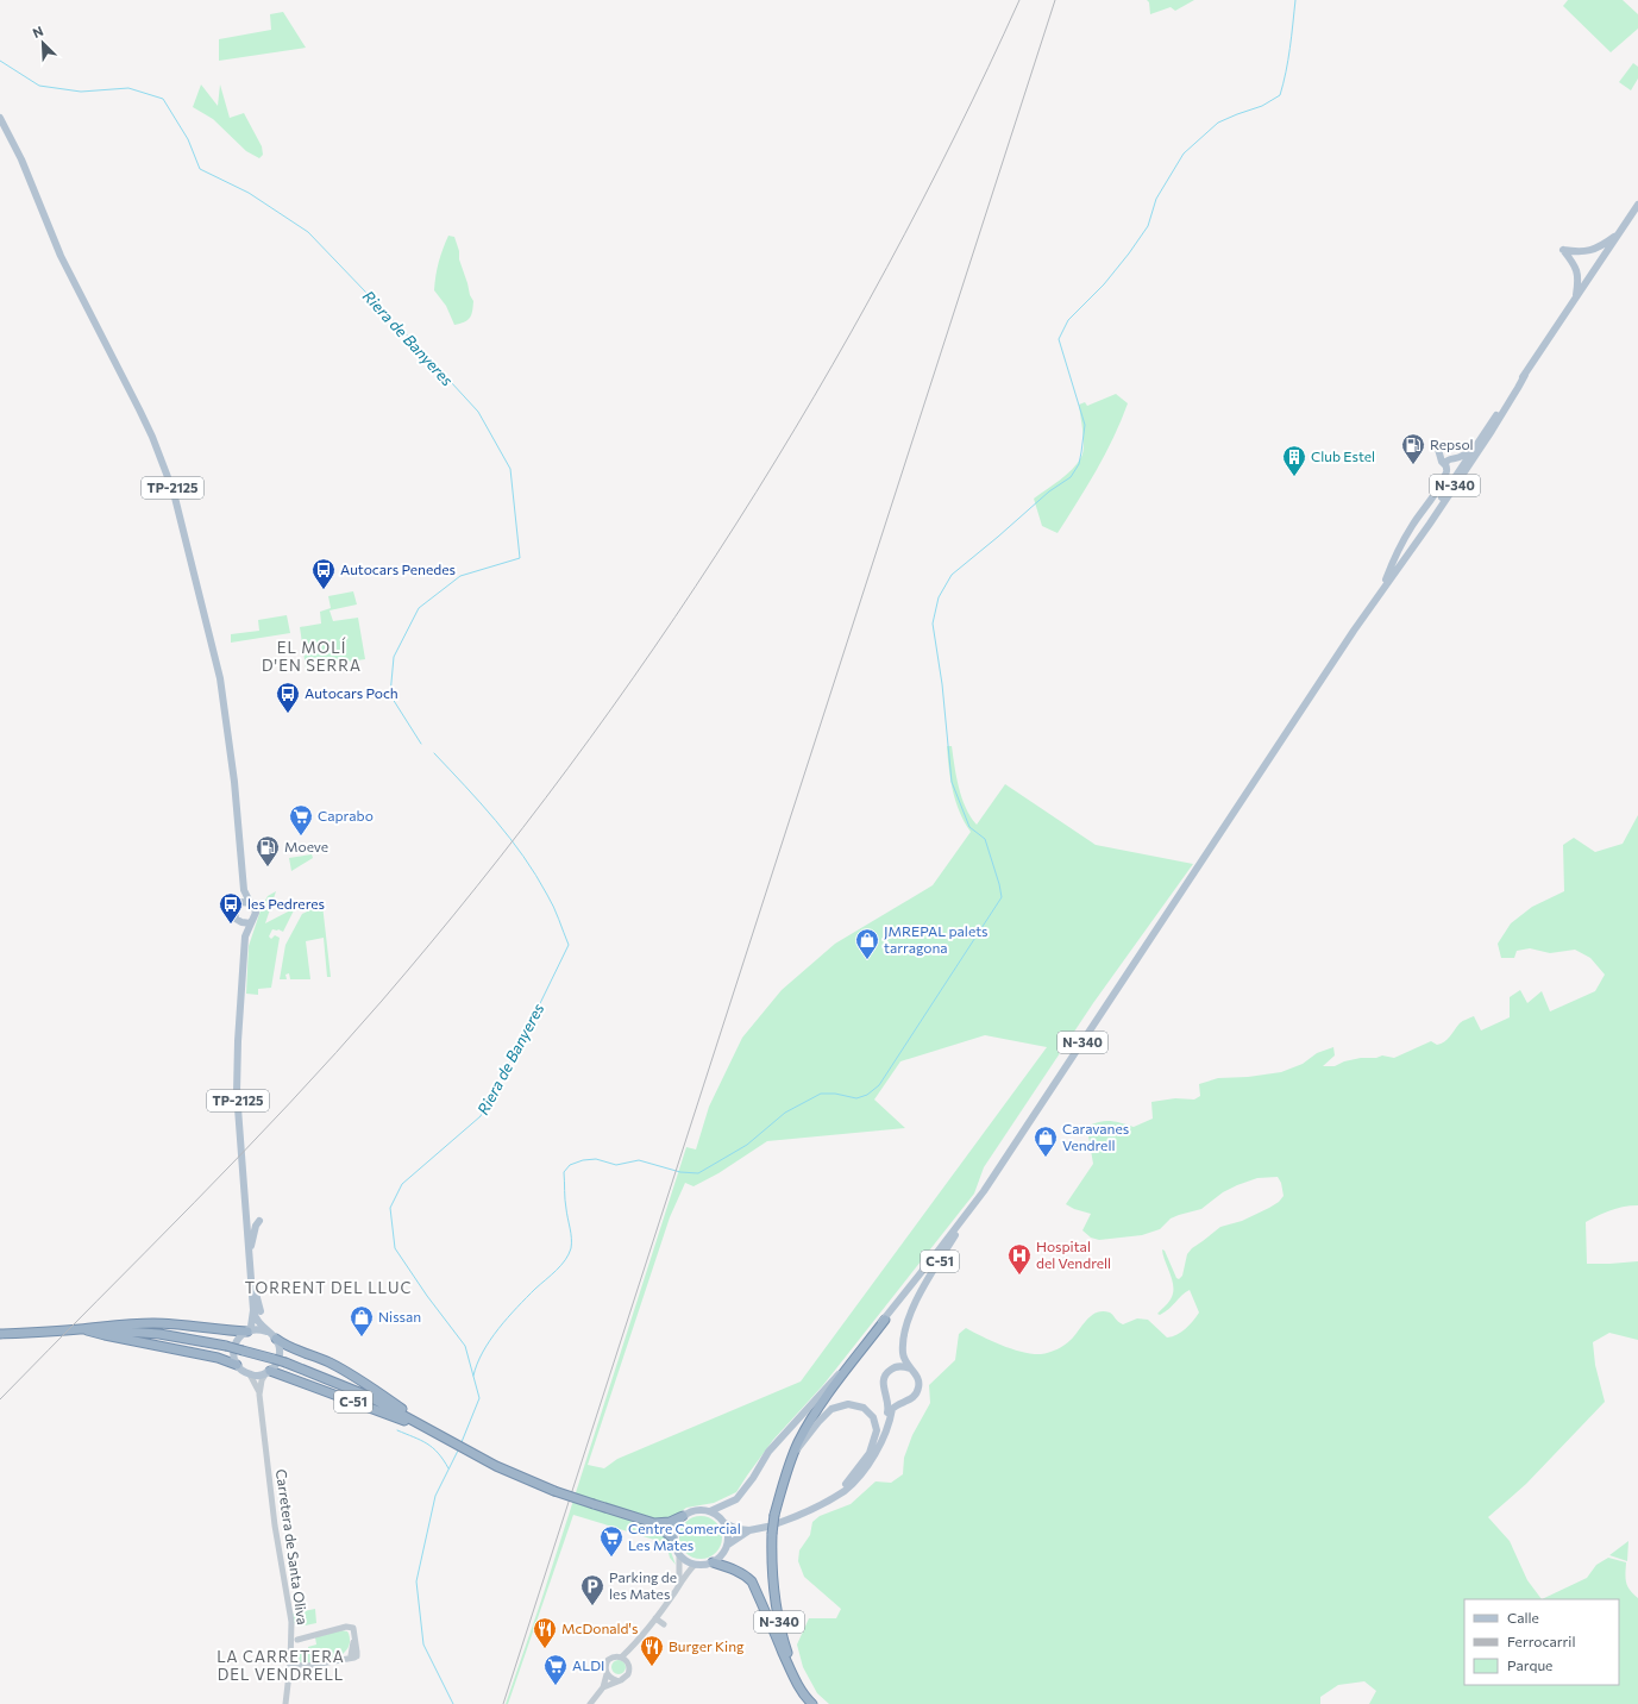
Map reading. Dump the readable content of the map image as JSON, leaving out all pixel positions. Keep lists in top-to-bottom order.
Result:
{
  "streets": {
    "highway": ["N-340", "C-51"],
    "main road": ["TP-2125"],
    "street": ["Carretera de Santa Oliva"]
  },
  "crossings": [
    ["N-340", "C-51"]
  ],
  "districts": ["EL MOLÍ D'EN SERRA", "TORRENT DEL LLUC", "LA CARRETERA DEL VENDRELL"],
  "water": ["Riera de Banyeres"],
  "places": {
    "fuel station": ["Repsol", "Moeve"],
    "building": ["Club Estel"],
    "bus stop": ["Autocars Penedes", "Autocars Poch", "les Pedreres"],
    "supermarket": ["Caprabo", "Centre Comercial Les Mates", "ALDI"],
    "shop": ["JMREPAL palets tarragona", "Caravanes Vendrell", "Nissan"],
    "hospital": ["Hospital del Vendrell"],
    "parking": ["Parking de les Mates"],
    "restaurant": ["McDonald's", "Burger King"]
  },
  "legend": ["Calle", "Ferrocarril", "Parque"],
  "north": "top left"
}
